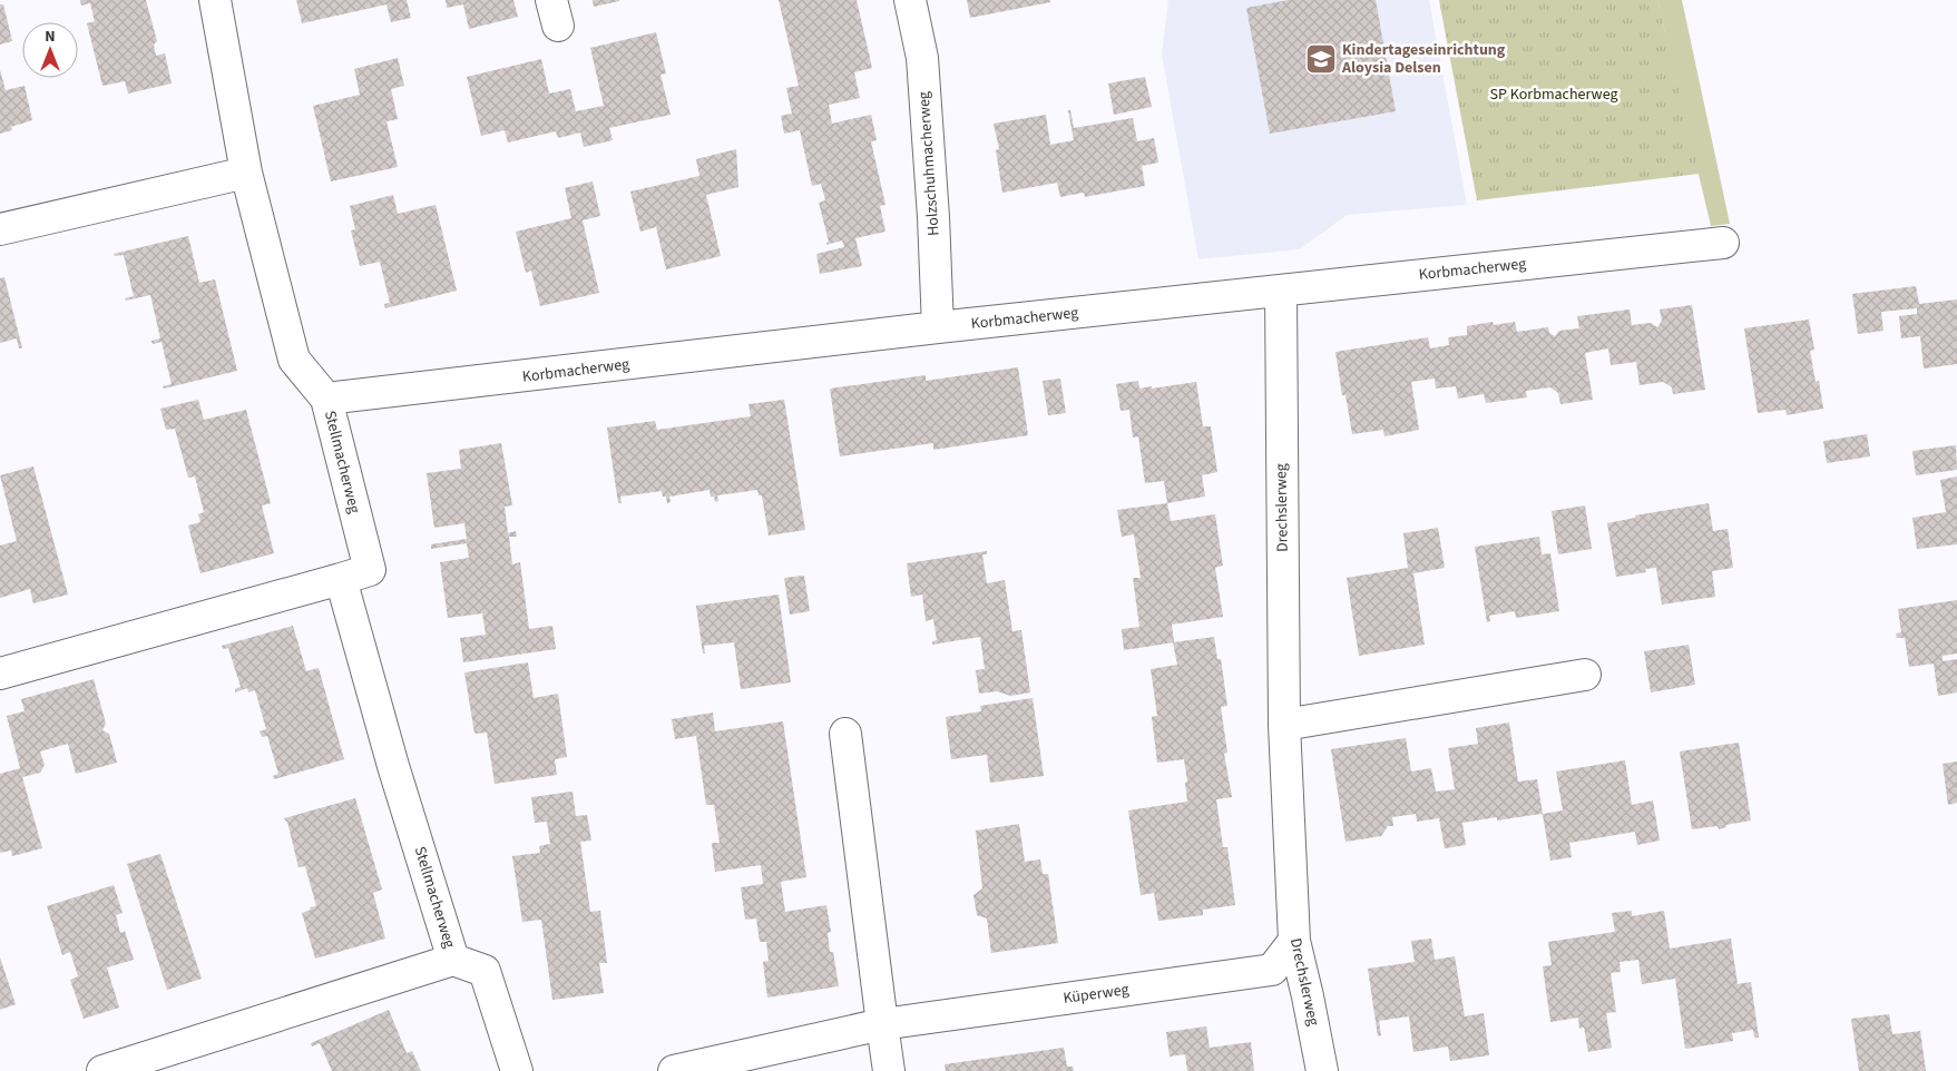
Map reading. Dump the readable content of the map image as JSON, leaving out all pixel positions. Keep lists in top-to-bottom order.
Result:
{
  "streets": {
    "street": [
      "Holzschuhmacherweg",
      "Korbmacherweg",
      "Stellmacherweg",
      "Drechslerweg",
      "Küperweg"
    ]
  },
  "crossings": [
    ["Holzschuhmacherweg", "Korbmacherweg"],
    ["Korbmacherweg", "Stellmacherweg"],
    ["Korbmacherweg", "Drechslerweg"],
    ["Drechslerweg", "Küperweg"]
  ],
  "parks": ["SP Korbmacherweg"],
  "places": {
    "school or university": ["Kindertageseinrichtung Aloysia Delsen"]
  },
  "north": "top"
}
